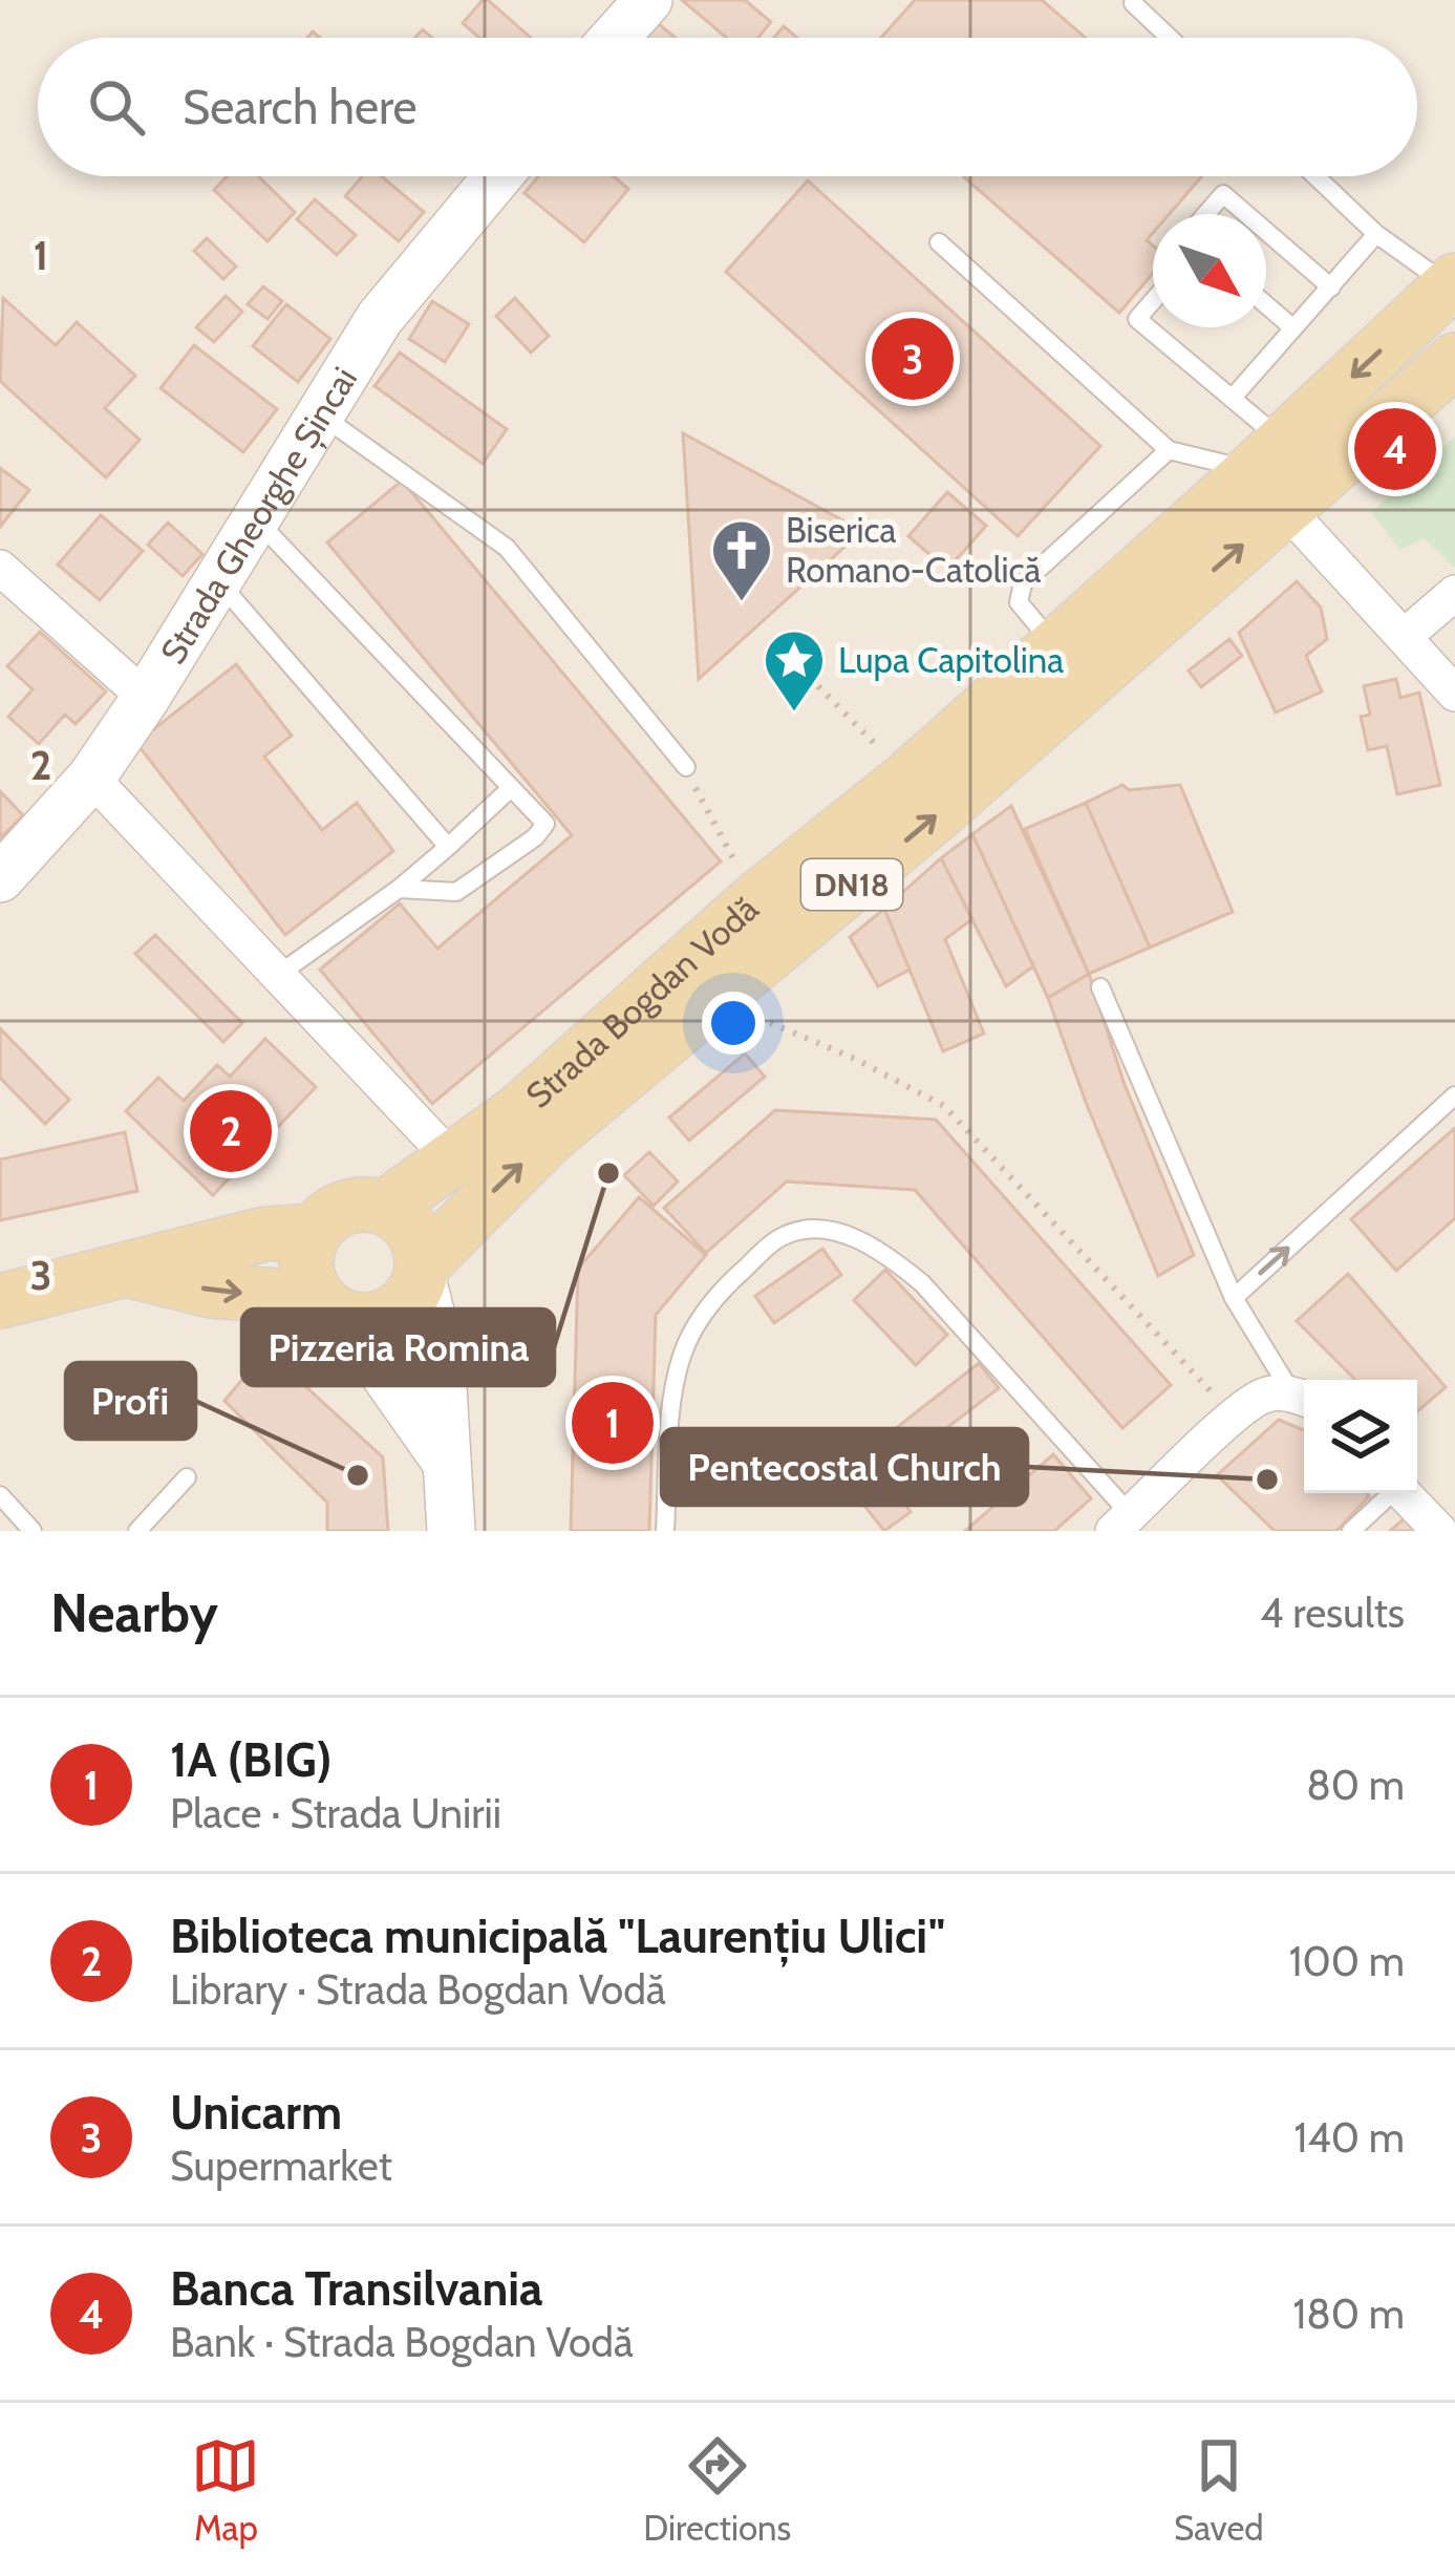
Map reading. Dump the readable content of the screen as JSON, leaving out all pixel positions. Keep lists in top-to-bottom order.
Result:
{
  "streets": {
    "main road": ["Strada Gheorghe Șincai", "DN18", "Strada Bogdan Vodă"]
  },
  "crossings": [
    ["DN18", "Strada Bogdan Vodă"]
  ],
  "places": {
    "church": ["Biserica Romano-Catolică"],
    "place": ["Lupa Capitolina"],
    "other": ["Pizzeria Romina", "Profi", "Pentecostal Church"]
  },
  "north": "bottom right",
  "page": {
    "search": "Search here",
    "pins": [
      "3",
      "4",
      "2",
      "1"
    ],
    "heading": ["Nearby", "4 results"],
    "list": [
      {
        "mark": "1",
        "name": "1A (BIG)",
        "note": "Place · Strada Unirii",
        "value": "80 m"
      },
      {
        "mark": "2",
        "name": "Biblioteca municipală \"Laurențiu Ulici\"",
        "note": "Library · Strada Bogdan Vodă",
        "value": "100 m"
      },
      {
        "mark": "3",
        "name": "Unicarm",
        "note": "Supermarket",
        "value": "140 m"
      },
      {
        "mark": "4",
        "name": "Banca Transilvania",
        "note": "Bank · Strada Bogdan Vodă",
        "value": "180 m"
      }
    ],
    "nav": ["Map", "Directions", "Saved"]
  },
  "grid": {
    "rows": ["1", "2", "3"]
  }
}
